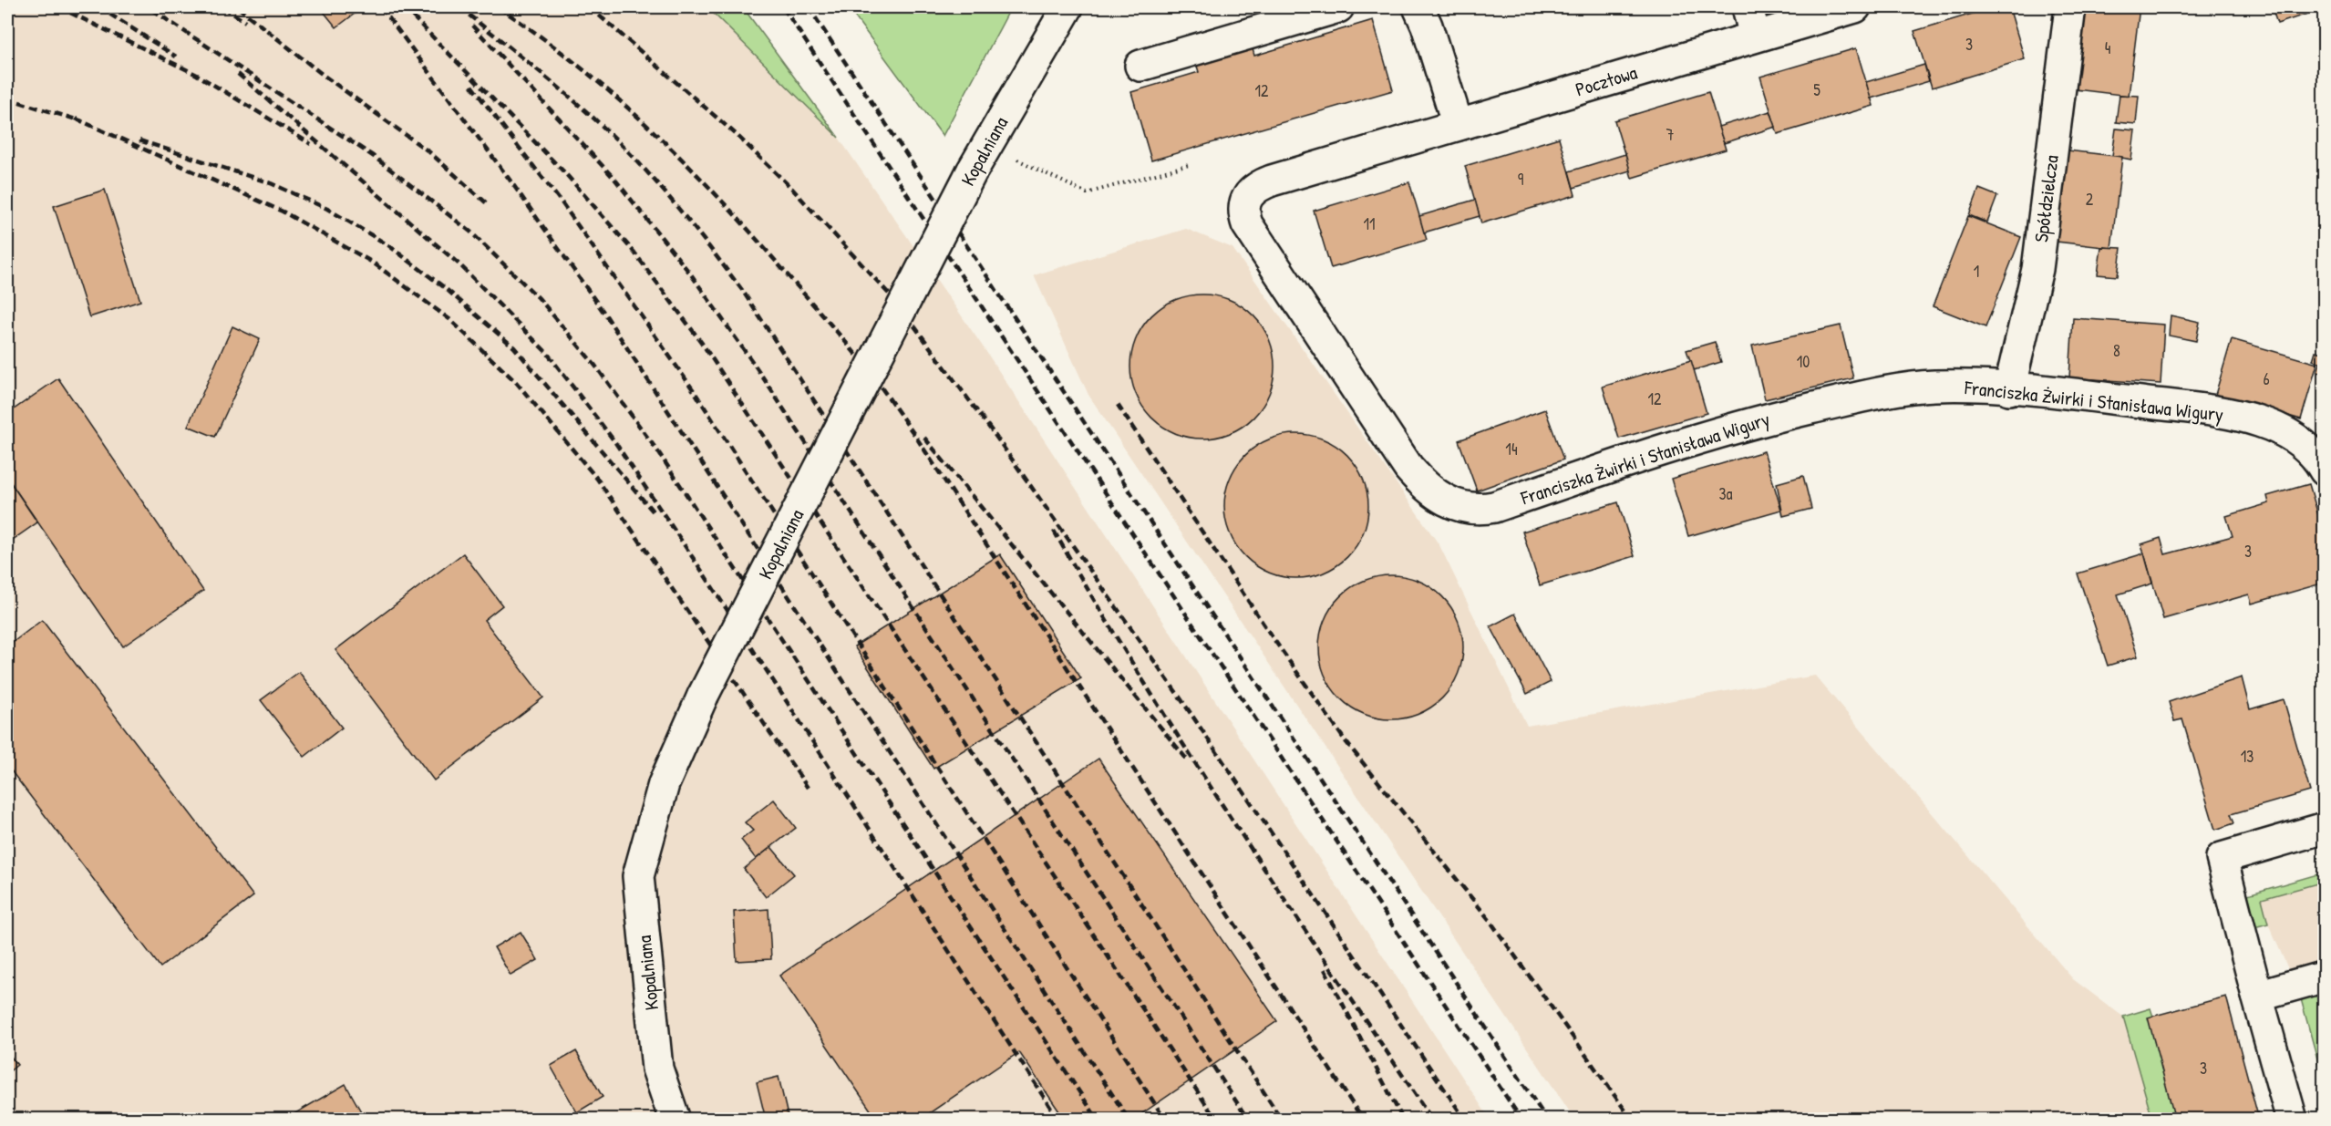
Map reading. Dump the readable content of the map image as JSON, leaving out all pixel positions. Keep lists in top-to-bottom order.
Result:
{
  "streets": {
    "street": [
      "Pocztowa",
      "Kopalniana",
      "Spółdzielcza",
      "Franciszka Żwirki i Stanisława Wigury"
    ]
  },
  "crossings": [
    ["Pocztowa", "Franciszka Żwirki i Stanisława Wigury"],
    ["Spółdzielcza", "Franciszka Żwirki i Stanisława Wigury"]
  ],
  "house_numbers": [
    "3",
    "4",
    "5",
    "12",
    "7",
    "9",
    "2",
    "11",
    "1",
    "8",
    "10",
    "6",
    "12",
    "14",
    "3a",
    "3",
    "13",
    "3"
  ]
}
